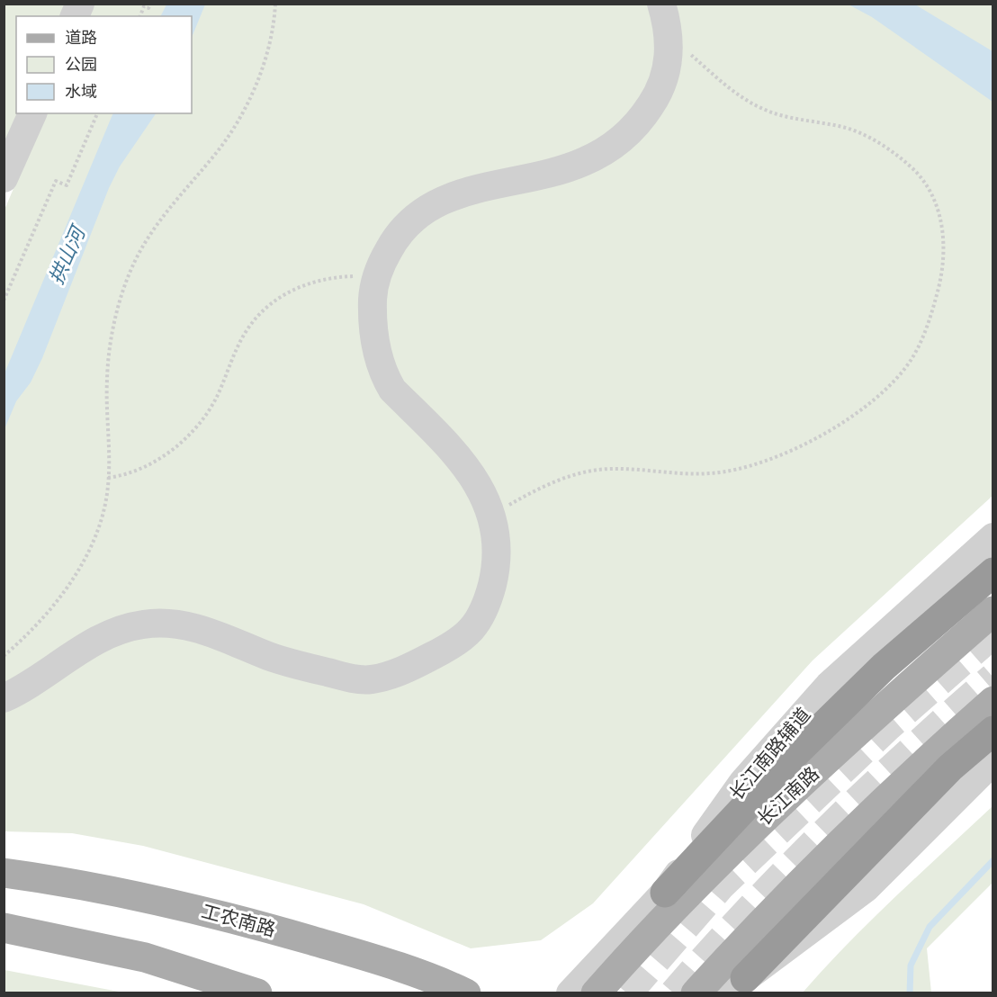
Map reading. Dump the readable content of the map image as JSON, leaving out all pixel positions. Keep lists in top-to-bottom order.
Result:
{
  "streets": {
    "main road": ["长江南路", "工农南路"],
    "street": ["长江南路辅道"]
  },
  "water": ["拱山河"],
  "legend": ["道路", "公园", "水域"]
}
